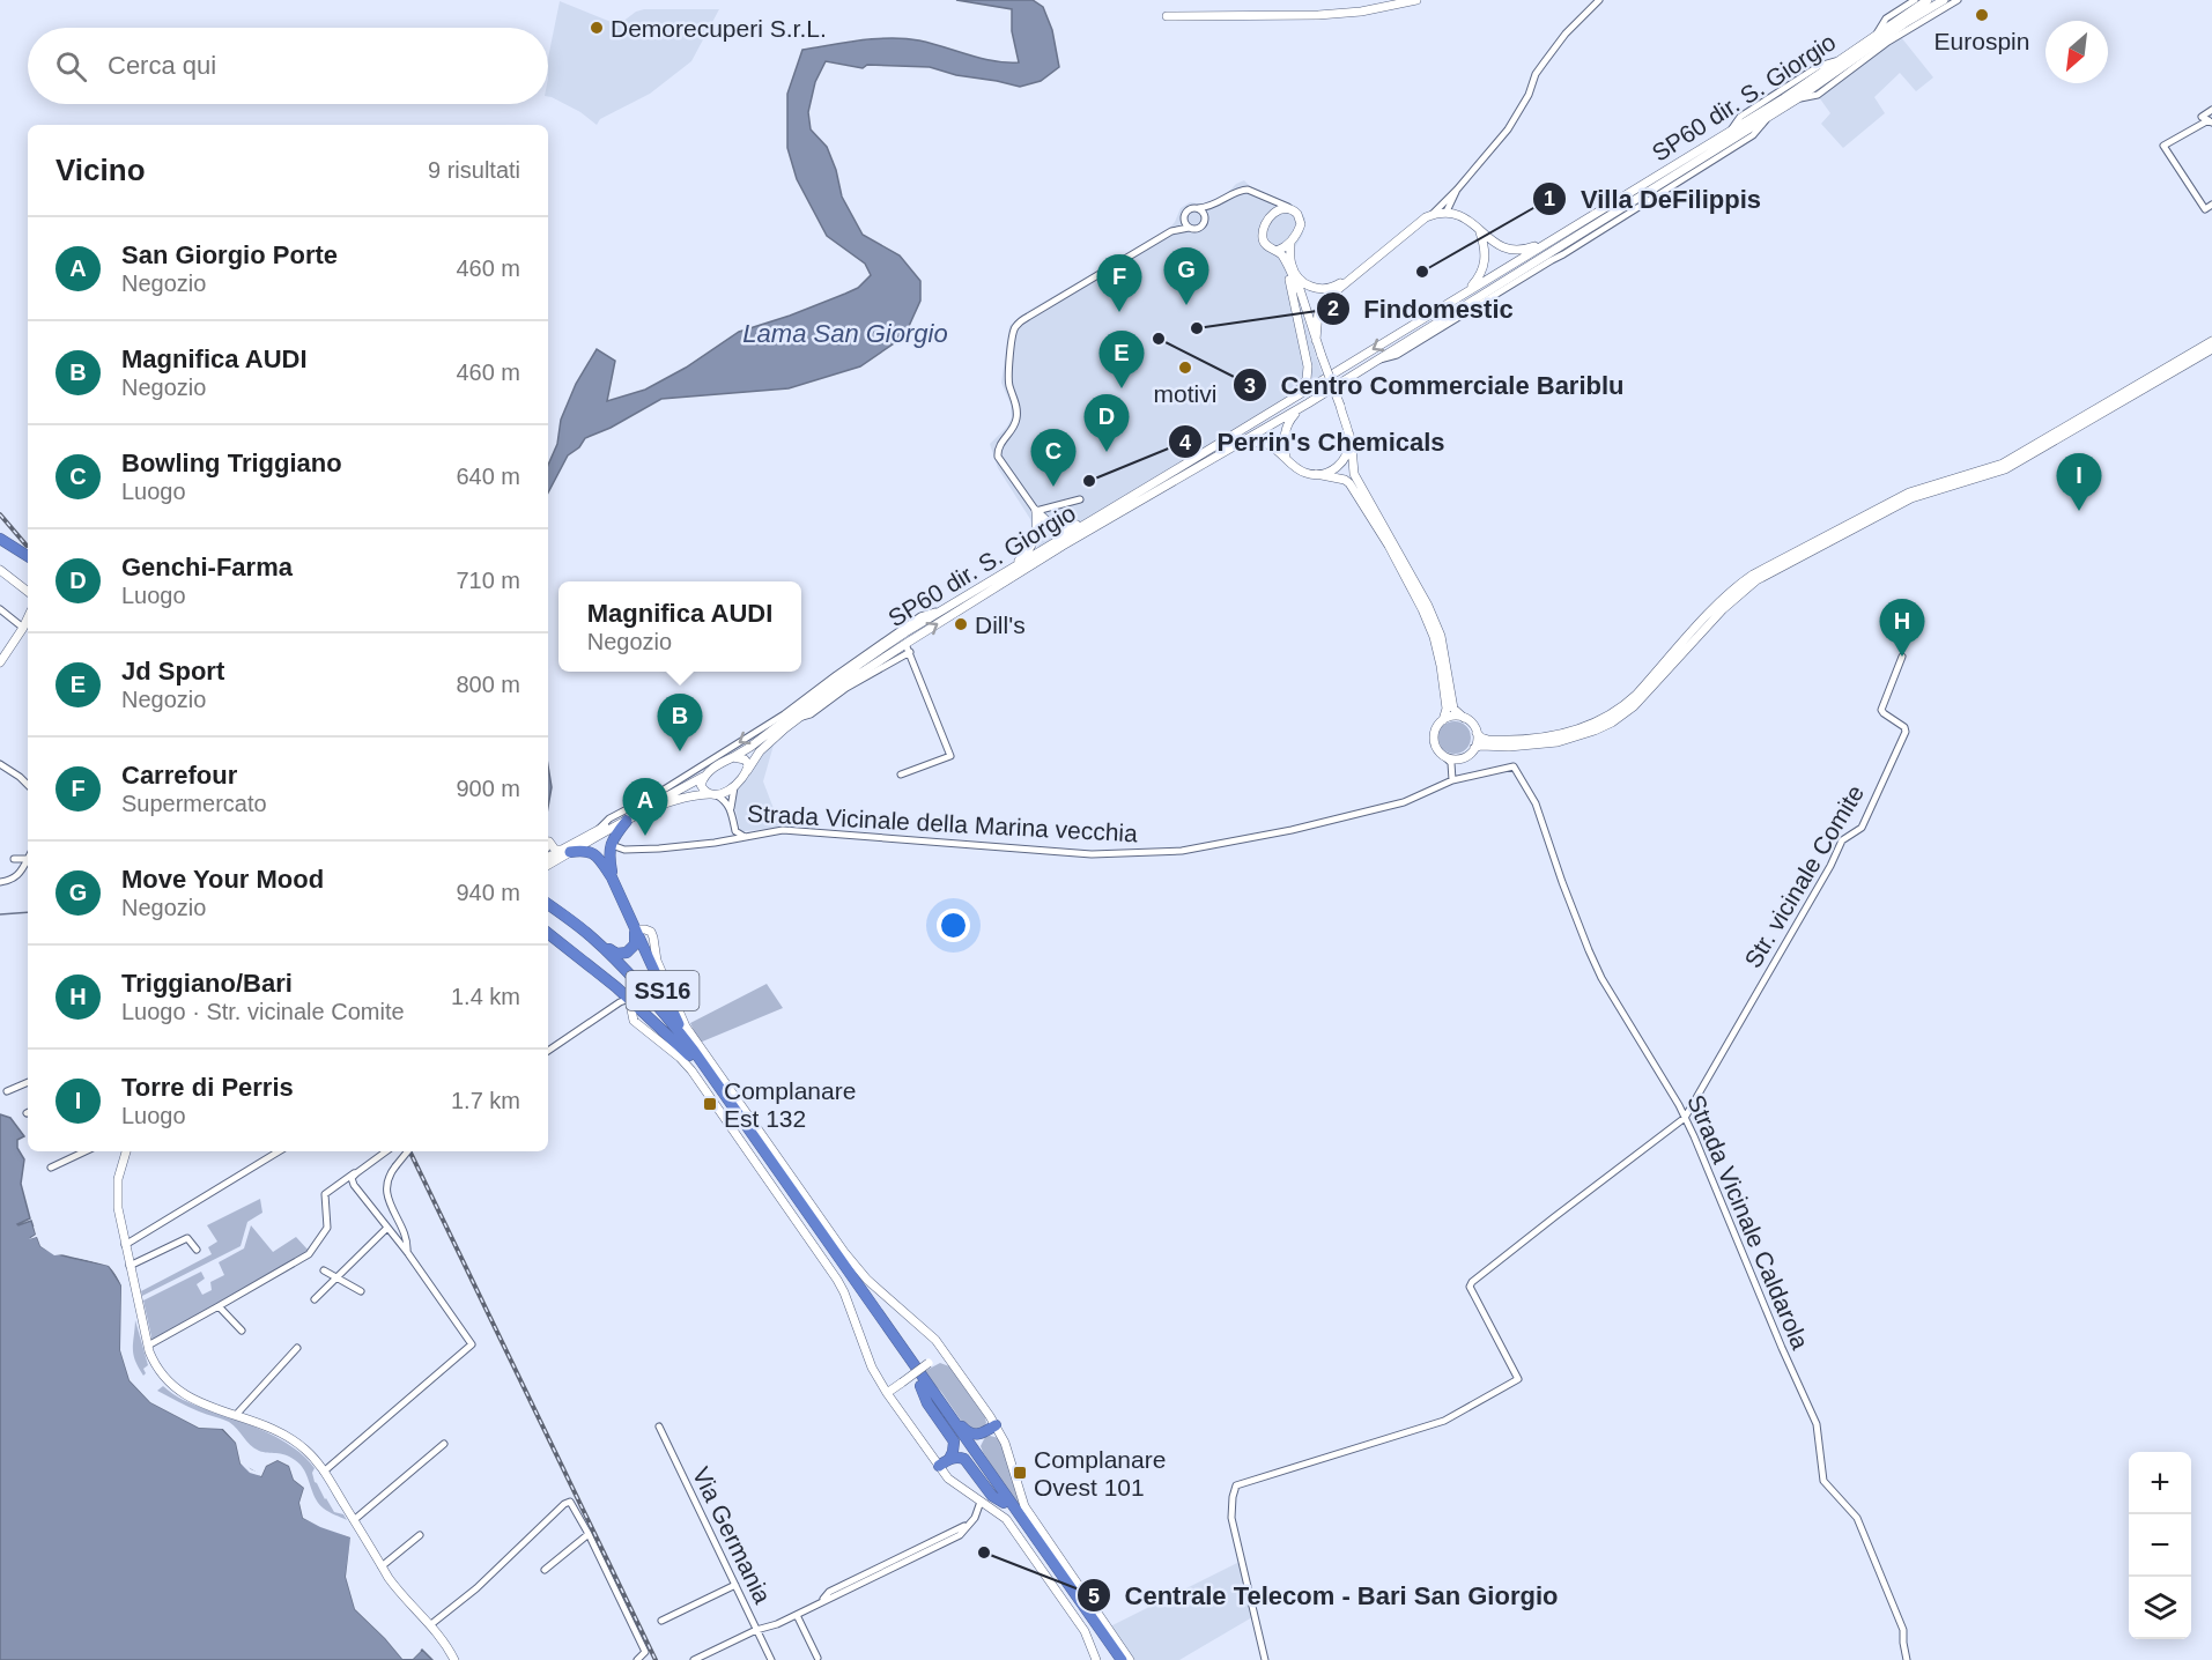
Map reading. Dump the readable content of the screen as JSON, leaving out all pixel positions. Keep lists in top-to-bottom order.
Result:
{
  "streets": {
    "highway": ["SS16"],
    "main road": ["SP60 dir. S. Giorgio"],
    "street": [
      "Strada Vicinale della Marina vecchia",
      "Str. vicinale Comite",
      "Strada Vicinale Caldarola",
      "Via Germania"
    ]
  },
  "crossings": [
    ["Strada Vicinale della Marina vecchia", "Strada Vicinale Caldarola"],
    ["Str. vicinale Comite", "Strada Vicinale Caldarola"]
  ],
  "water": ["Lama San Giorgio"],
  "places": {
    "other": [
      "Eurospin",
      "Demorecuperi S.r.L.",
      "Villa DeFilippis",
      "Findomestic",
      "Centro Commerciale Bariblu",
      "motivi",
      "Perrin's Chemicals",
      "Dill's",
      "Centrale Telecom - Bari San Giorgio"
    ],
    "transit": ["Complanare Est 132", "Complanare Ovest 101"]
  },
  "north": "bottom left",
  "page": {
    "search": "Cerca qui",
    "heading": ["Vicino", "9 risultati"],
    "list": [
      {
        "mark": "A",
        "name": "San Giorgio Porte",
        "note": "Negozio",
        "value": "460 m"
      },
      {
        "mark": "B",
        "name": "Magnifica AUDI",
        "note": "Negozio",
        "value": "460 m"
      },
      {
        "mark": "C",
        "name": "Bowling Triggiano",
        "note": "Luogo",
        "value": "640 m"
      },
      {
        "mark": "D",
        "name": "Genchi-Farma",
        "note": "Luogo",
        "value": "710 m"
      },
      {
        "mark": "E",
        "name": "Jd Sport",
        "note": "Negozio",
        "value": "800 m"
      },
      {
        "mark": "F",
        "name": "Carrefour",
        "note": "Supermercato",
        "value": "900 m"
      },
      {
        "mark": "G",
        "name": "Move Your Mood",
        "note": "Negozio",
        "value": "940 m"
      },
      {
        "mark": "H",
        "name": "Triggiano/Bari",
        "note": "Luogo · Str. vicinale Comite",
        "value": "1.4 km"
      },
      {
        "mark": "I",
        "name": "Torre di Perris",
        "note": "Luogo",
        "value": "1.7 km"
      }
    ],
    "pins": [
      "G",
      "F",
      "E",
      "D",
      "C",
      "I",
      "H",
      "B",
      "A"
    ],
    "popup": ["Magnifica AUDI", "Negozio"],
    "map_buttons": ["+", "−"]
  }
}
